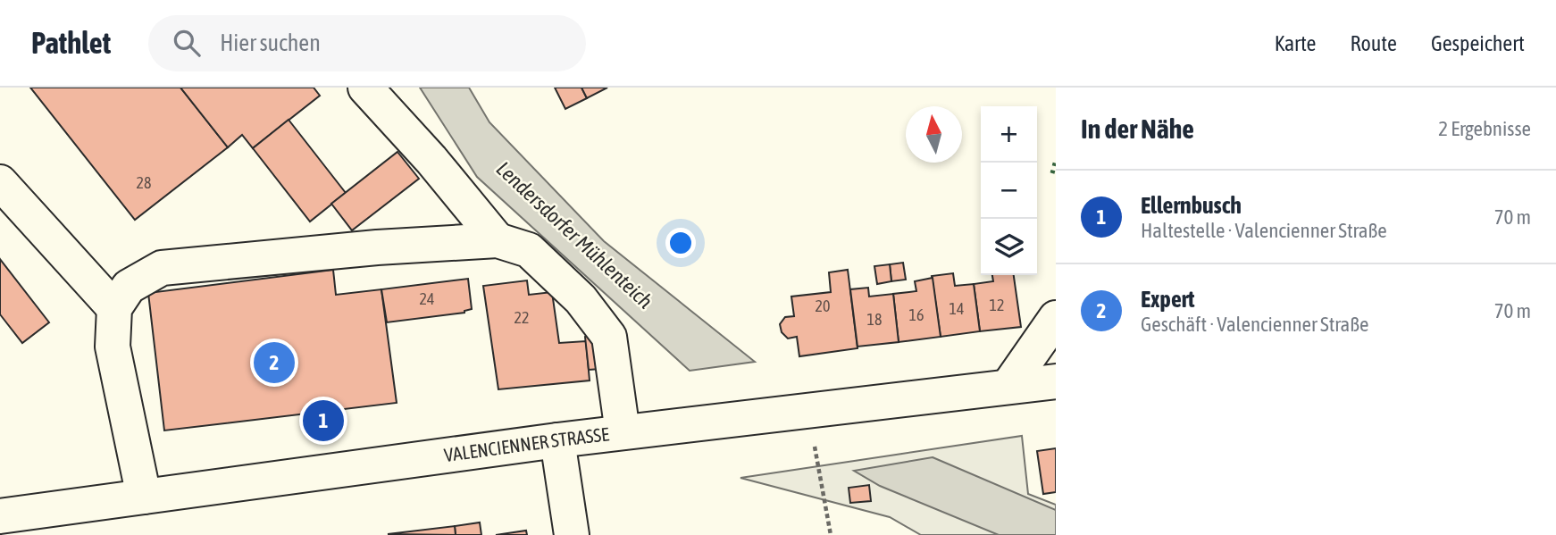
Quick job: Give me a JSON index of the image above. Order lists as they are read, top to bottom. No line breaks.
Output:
{"streets":{"main road":["VALENCIENNER STRASSE"]},"water":["Lendersdorfer Mühlenteich"],"house_numbers":["28","24","12","20","14","16","22","18"],"north":"top","page":{"header":"Pathlet","search":"Hier suchen","nav":["Karte","Route","Gespeichert"],"heading":["In der Nähe","2 Ergebnisse"],"map_buttons":["+","−"],"list":[{"mark":"1","name":"Ellernbusch","note":"Haltestelle · Valencienner Straße","value":"70 m"},{"mark":"2","name":"Expert","note":"Geschäft · Valencienner Straße","value":"70 m"}],"pins":["2","1"]}}
